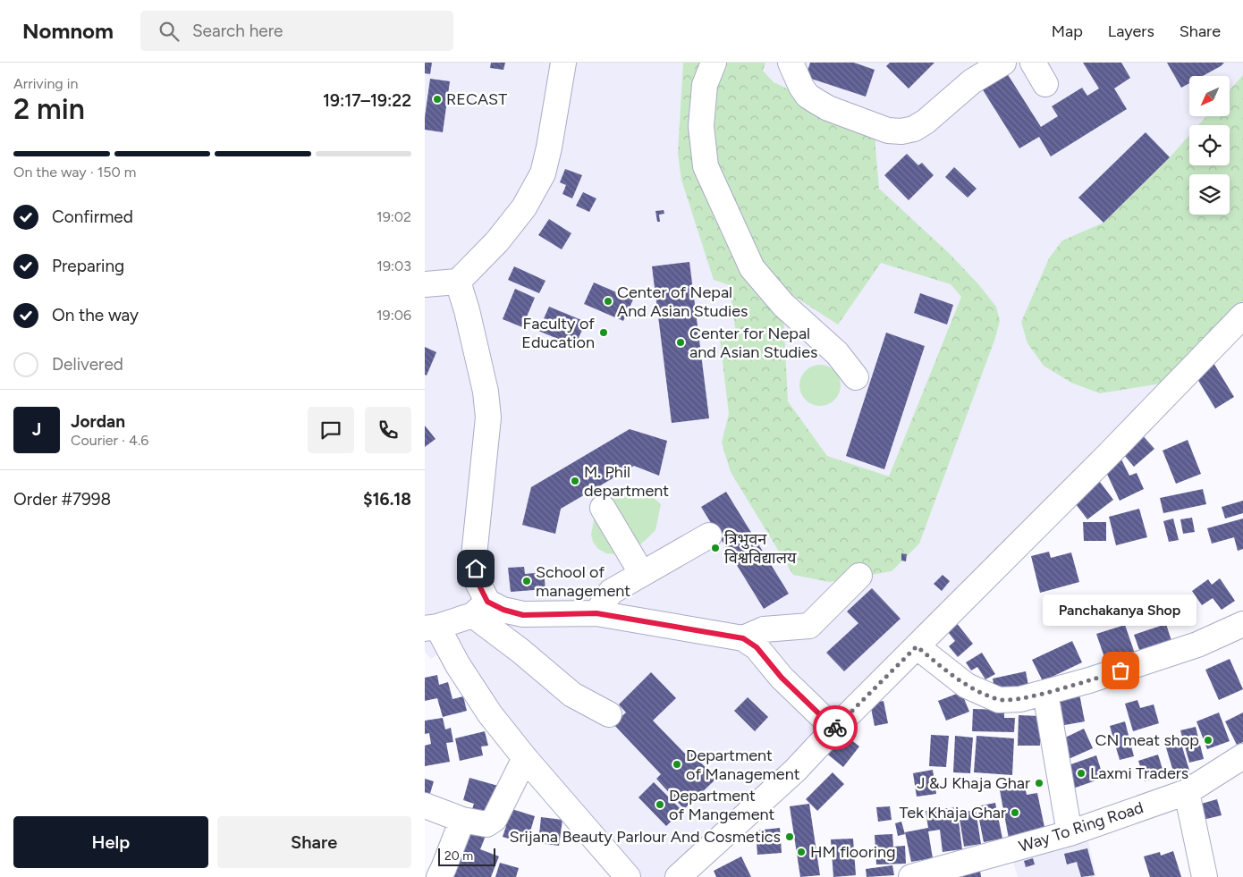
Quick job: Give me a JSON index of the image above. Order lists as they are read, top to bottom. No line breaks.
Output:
{"streets":{"street":["Way To Ring Road"]},"places":["RECAST","Center of Nepal And Asian Studies","Faculty of Education","Center for Nepal and Asian Studies","M. Phil department","त्रिभुवन विश्वविद्यालय","School of management","Panchakanya Shop","CN meat shop","Department of Management","Laxmi Traders","J &J Khaja Ghar","Department of Mangement","Tek Khaja Ghar","Srijana Beauty Parlour And Cosmetics","HM flooring"],"scale_bar":"20 m","north":"bottom left","page":{"header":"Nomnom","search":"Search here","nav":["Map","Layers","Share"],"heading":["2 min","Arriving in","19:17–19:22"],"panel":["Jordan","Courier · 4.6","Order #7998","$16.18"],"bar":"On the way · 150 m","list":[["Confirmed","19:02"],["Preparing","19:03"],["On the way","19:06"],"Delivered"],"round":"J","bubble":"Panchakanya Shop","buttons":["Help","Share"],"scale":"20 m"}}
